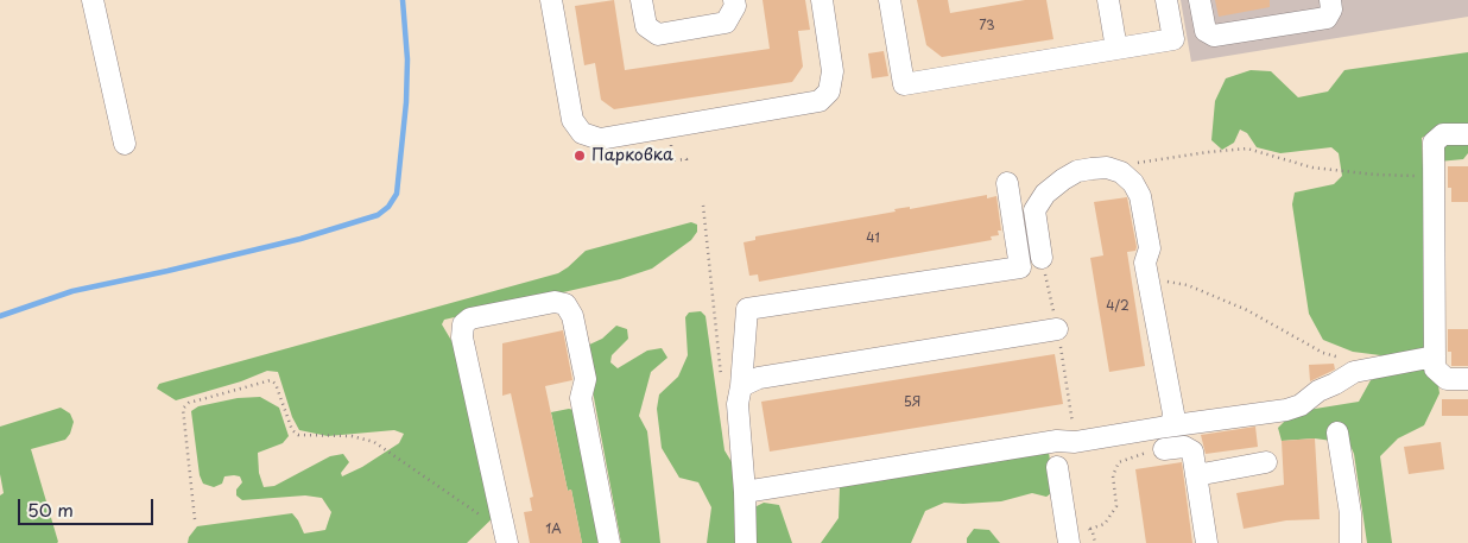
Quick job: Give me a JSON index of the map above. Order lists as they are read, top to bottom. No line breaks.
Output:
{"places":["Парковка"],"house_numbers":["73","41","4/2","5Я","1А"],"scale_bar":"50 m"}
